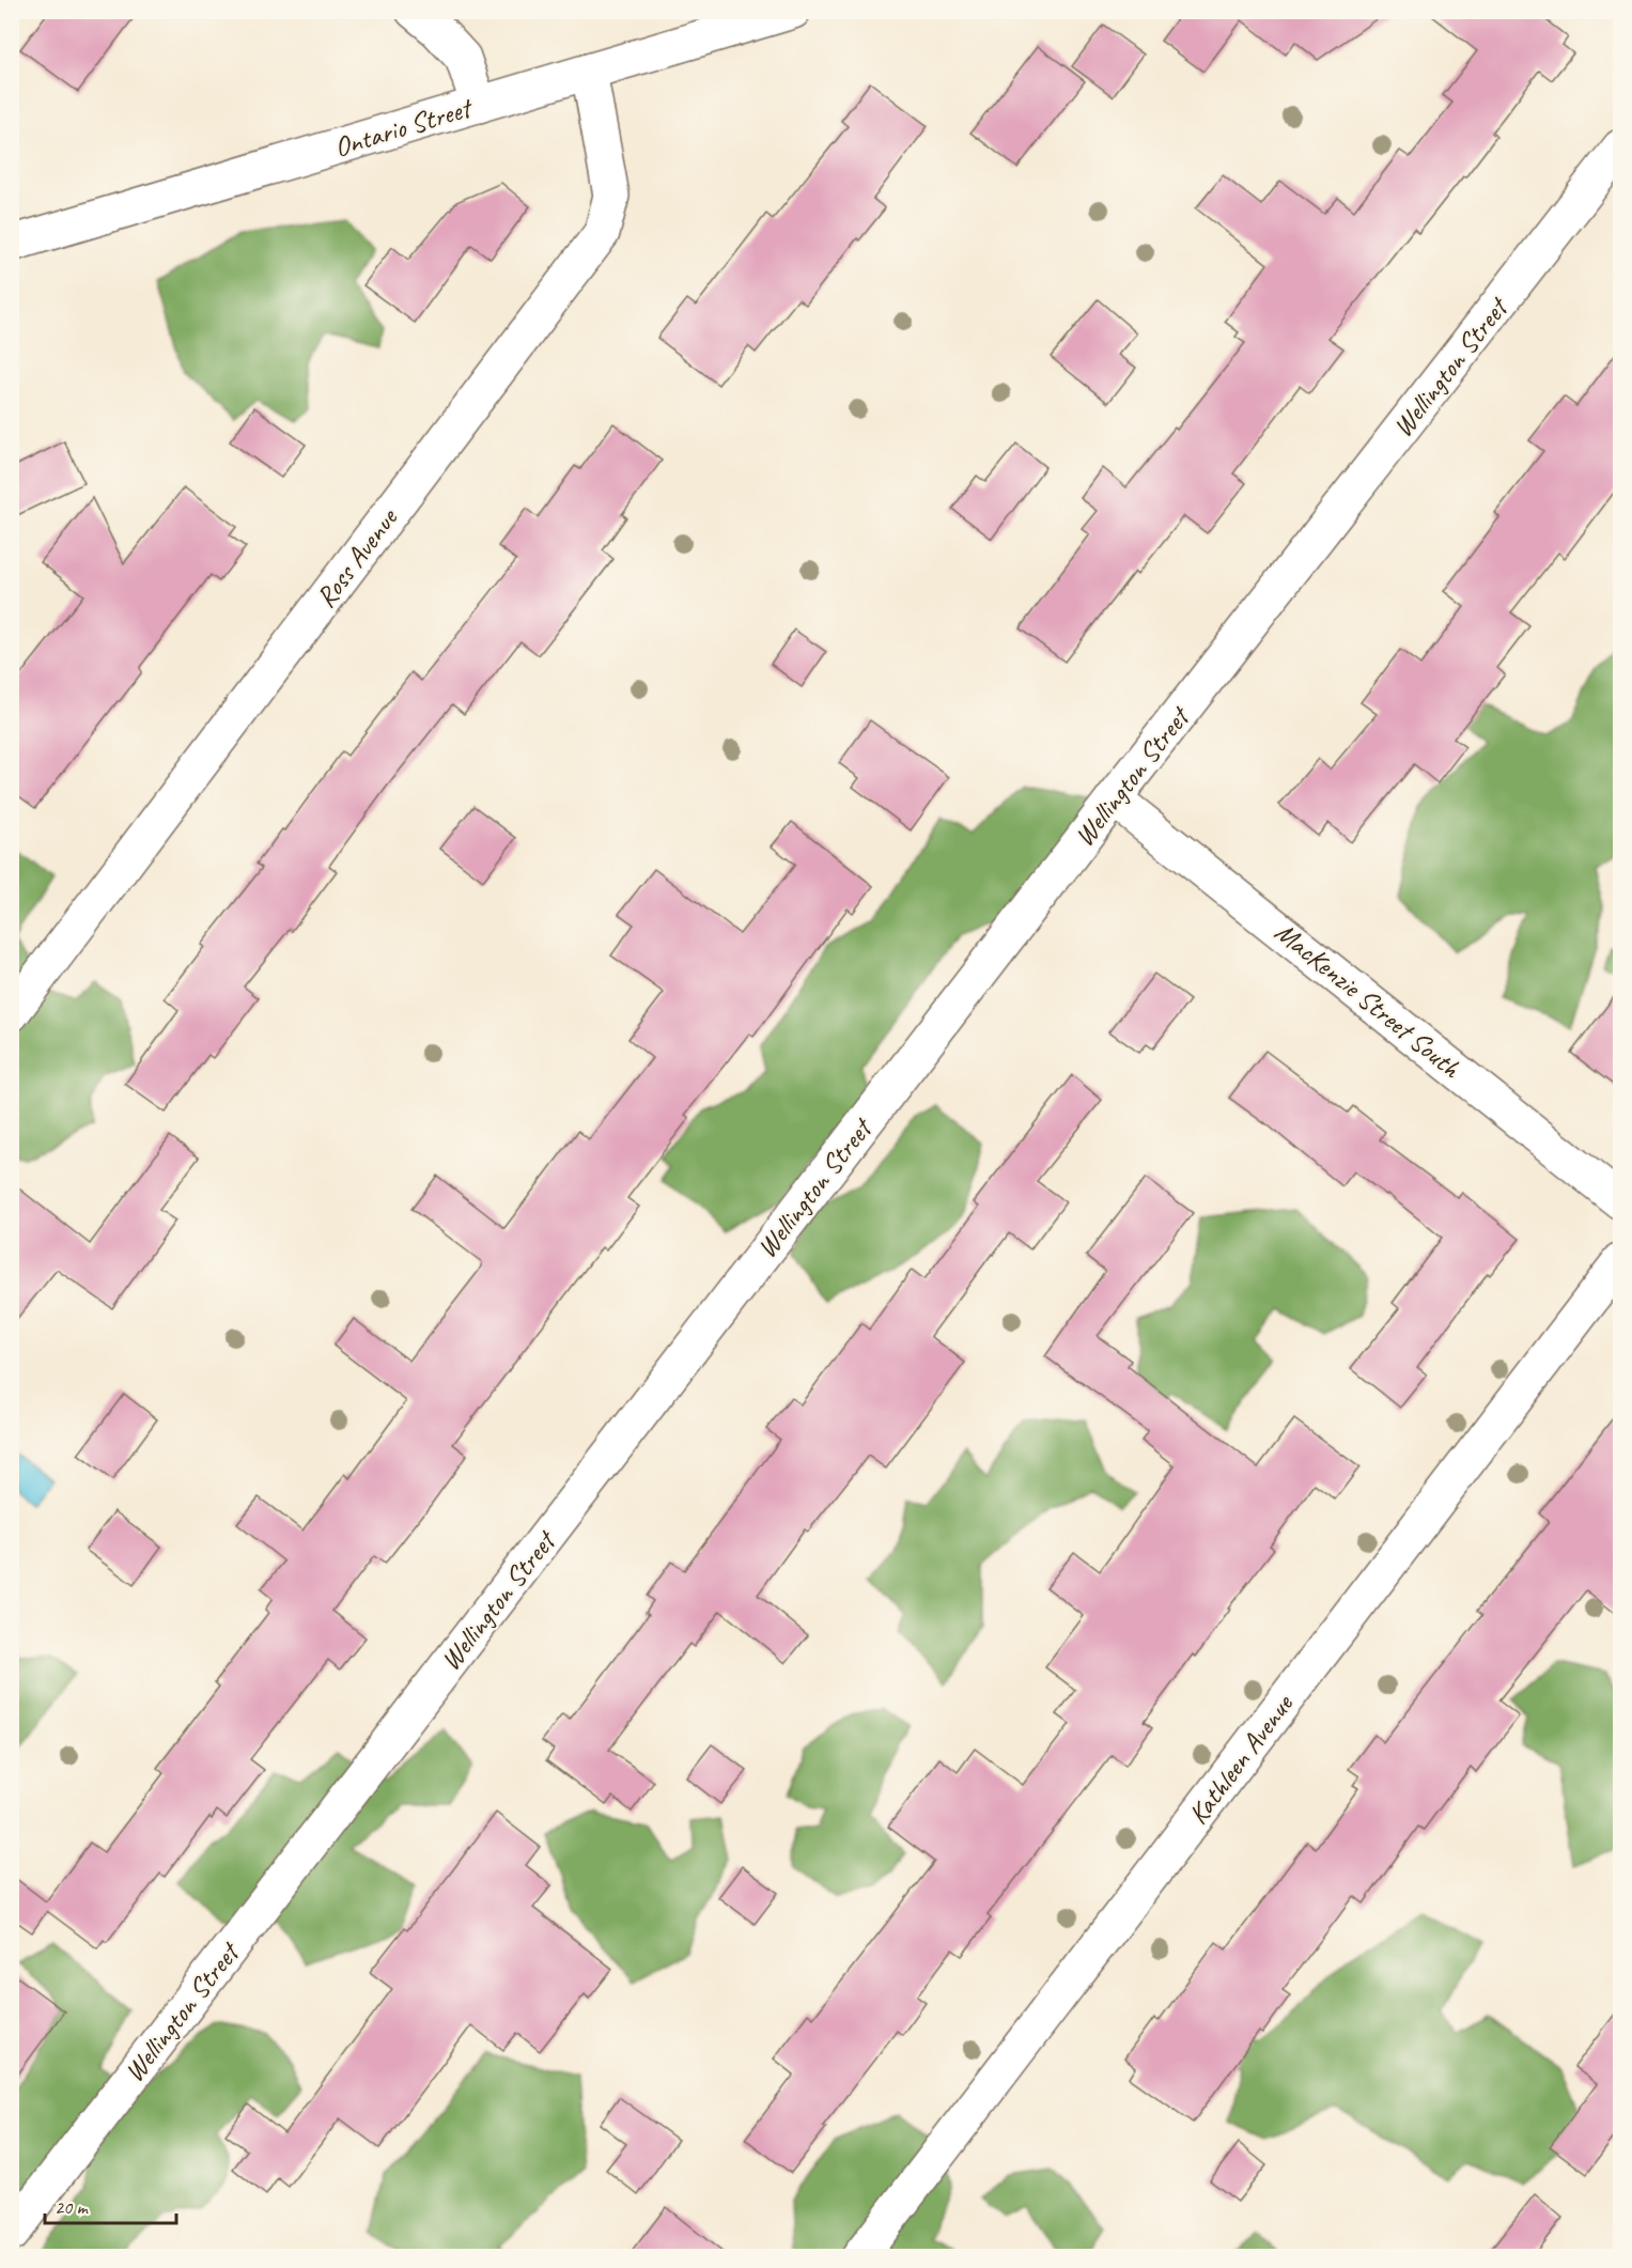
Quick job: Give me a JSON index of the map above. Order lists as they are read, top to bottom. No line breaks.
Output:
{"streets":{"street":["Ontario Street","Wellington Street","Ross Avenue","MacKenzie Street South","Kathleen Avenue"]},"crossings":[["Ontario Street","Ross Avenue"],["Wellington Street","MacKenzie Street South"]],"scale_bar":"20 m"}
